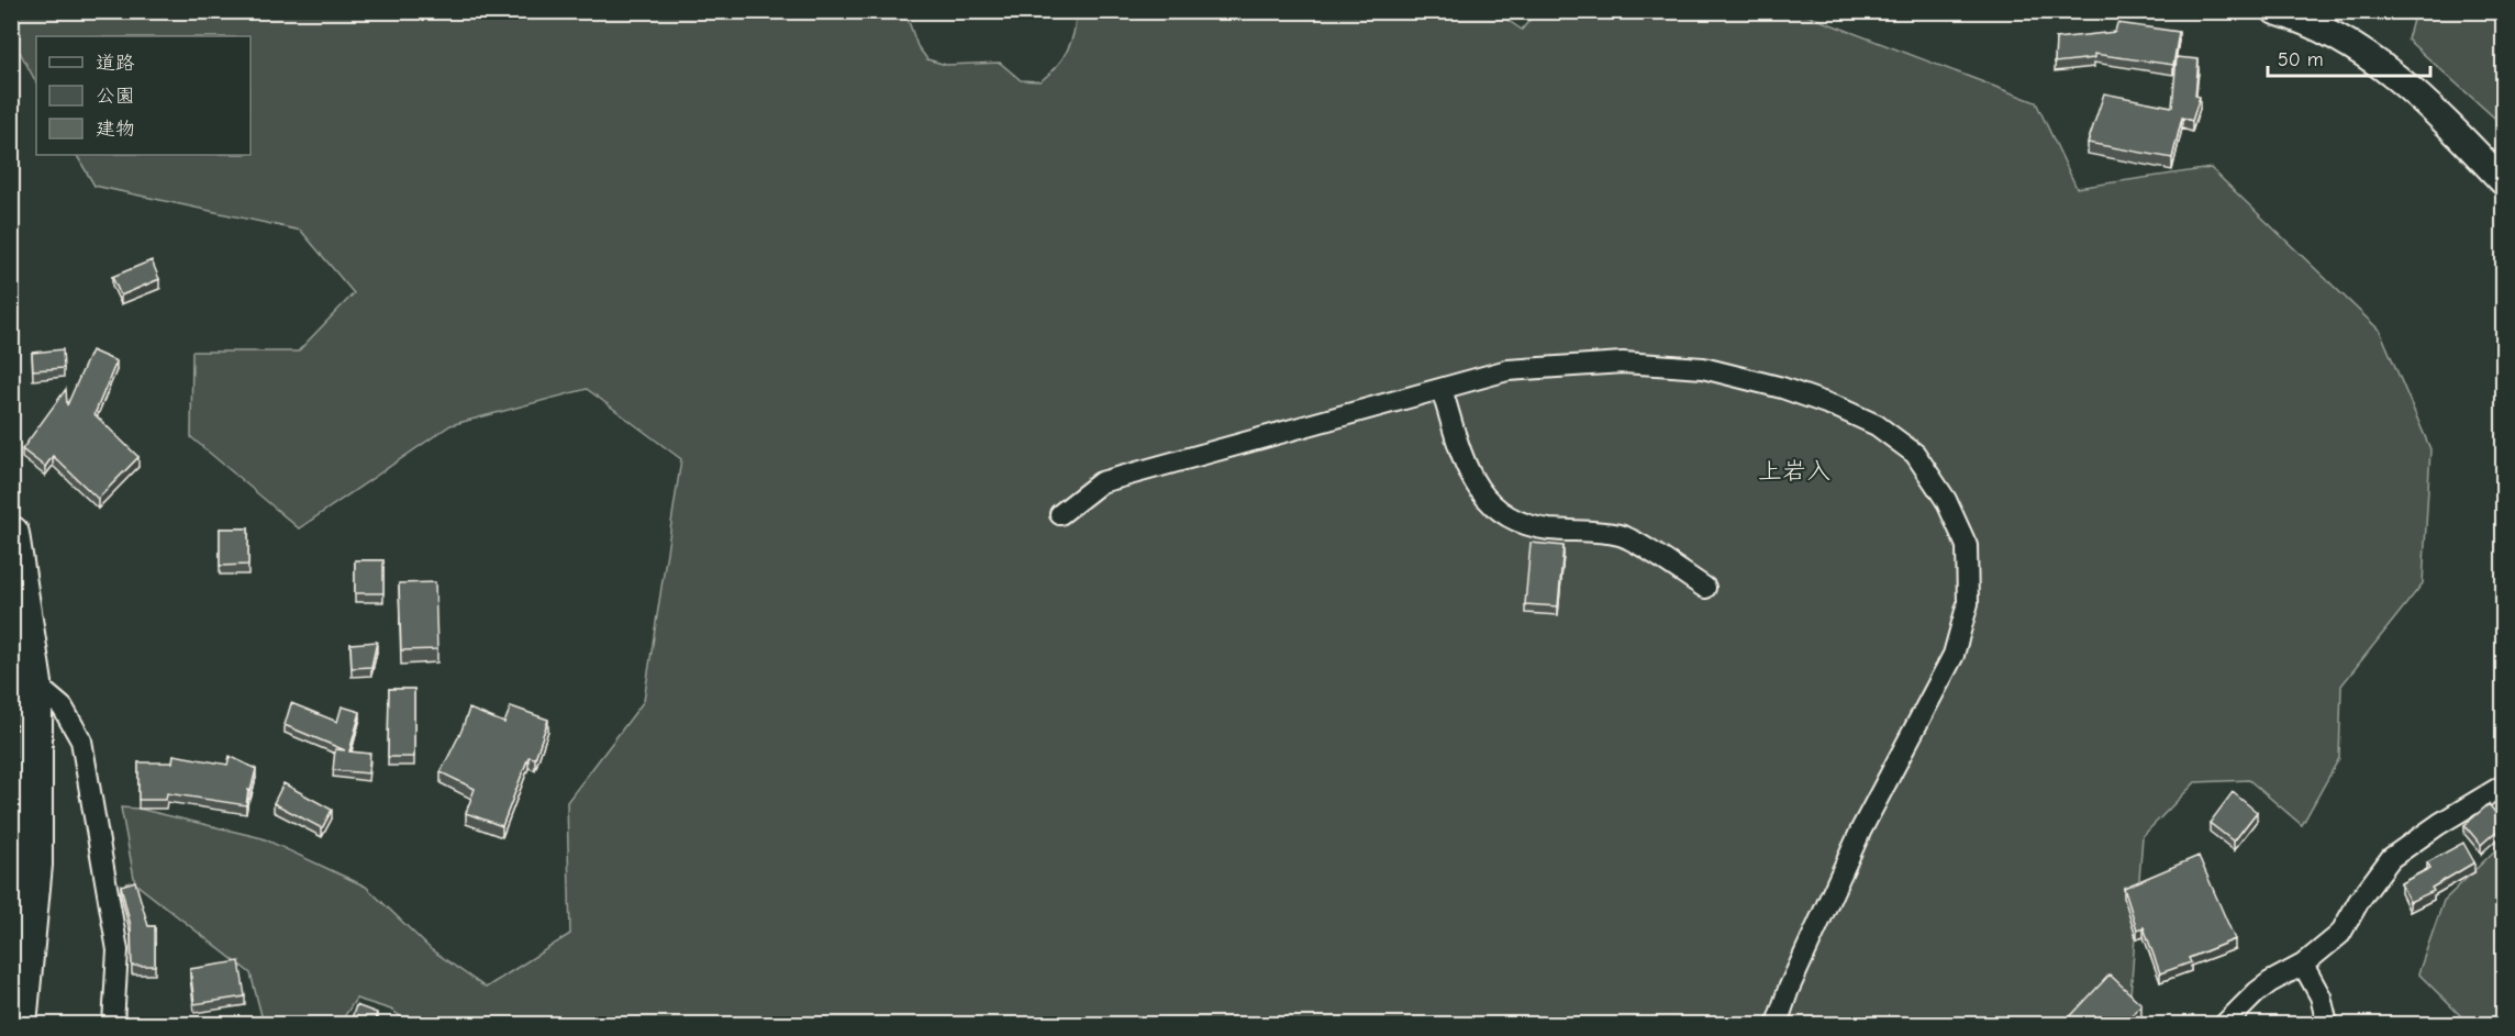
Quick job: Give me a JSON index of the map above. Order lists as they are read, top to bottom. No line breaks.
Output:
{"districts":["上岩入"],"legend":["道路","公園","建物"],"scale_bar":"50 m"}
